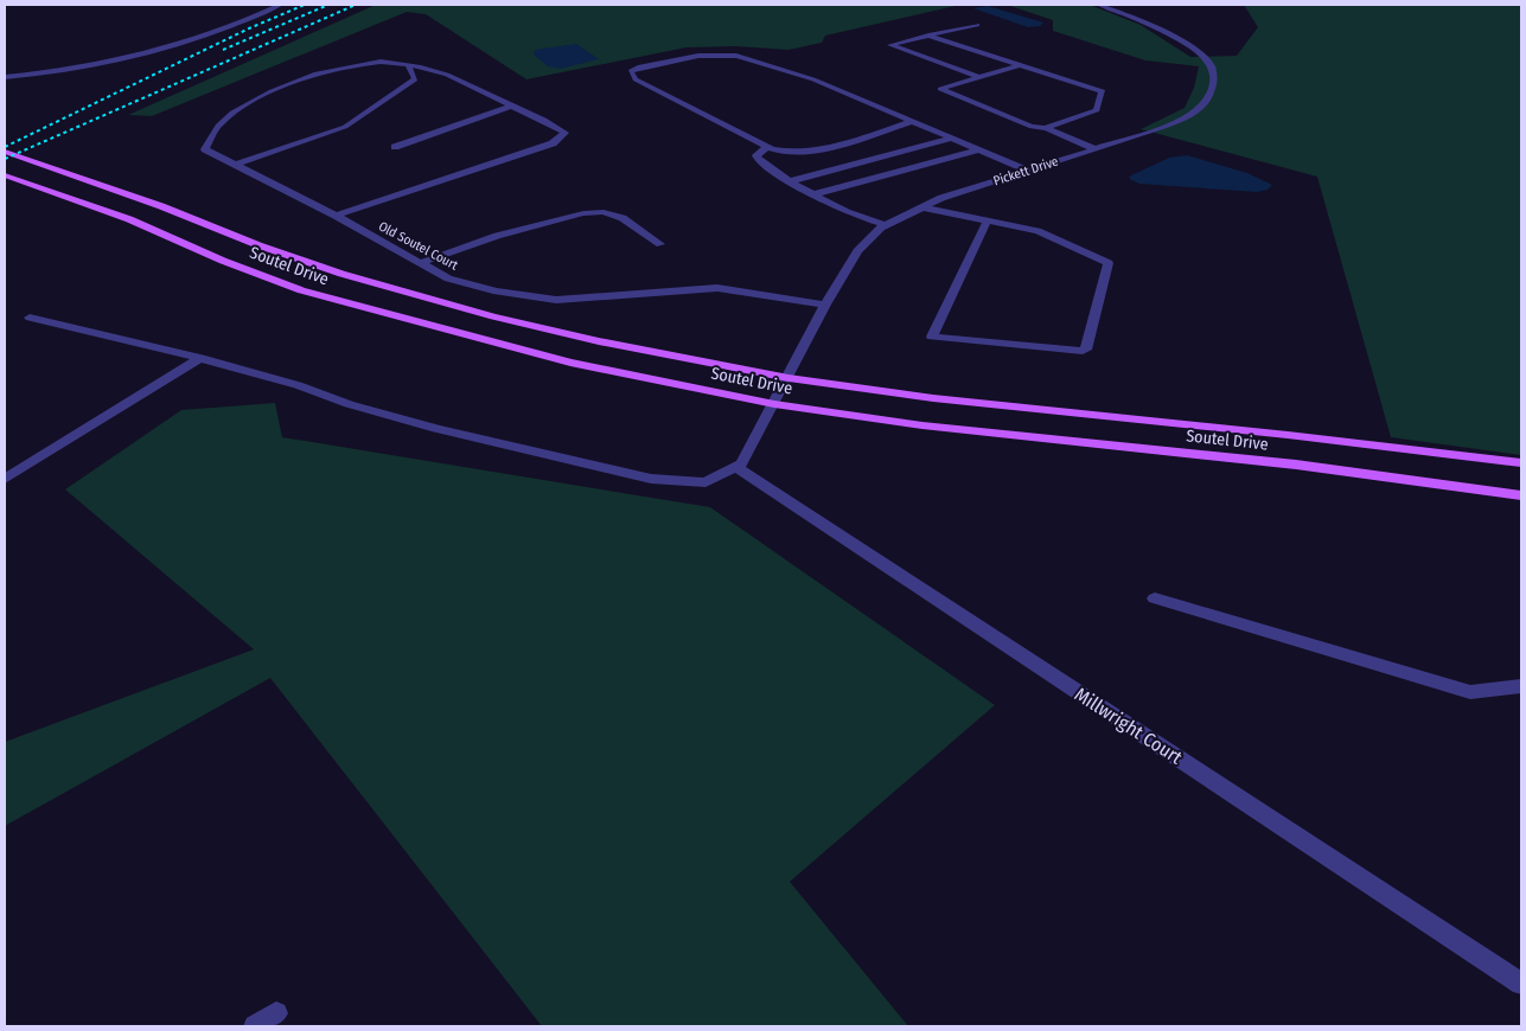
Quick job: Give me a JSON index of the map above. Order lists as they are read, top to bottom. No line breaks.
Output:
{"streets":{"main road":["Soutel Drive"],"street":["Pickett Drive","Old Soutel Court","Millwright Court"]},"crossings":[["Pickett Drive","Old Soutel Court"],["Pickett Drive","Soutel Drive"],["Pickett Drive","Millwright Court"]]}
